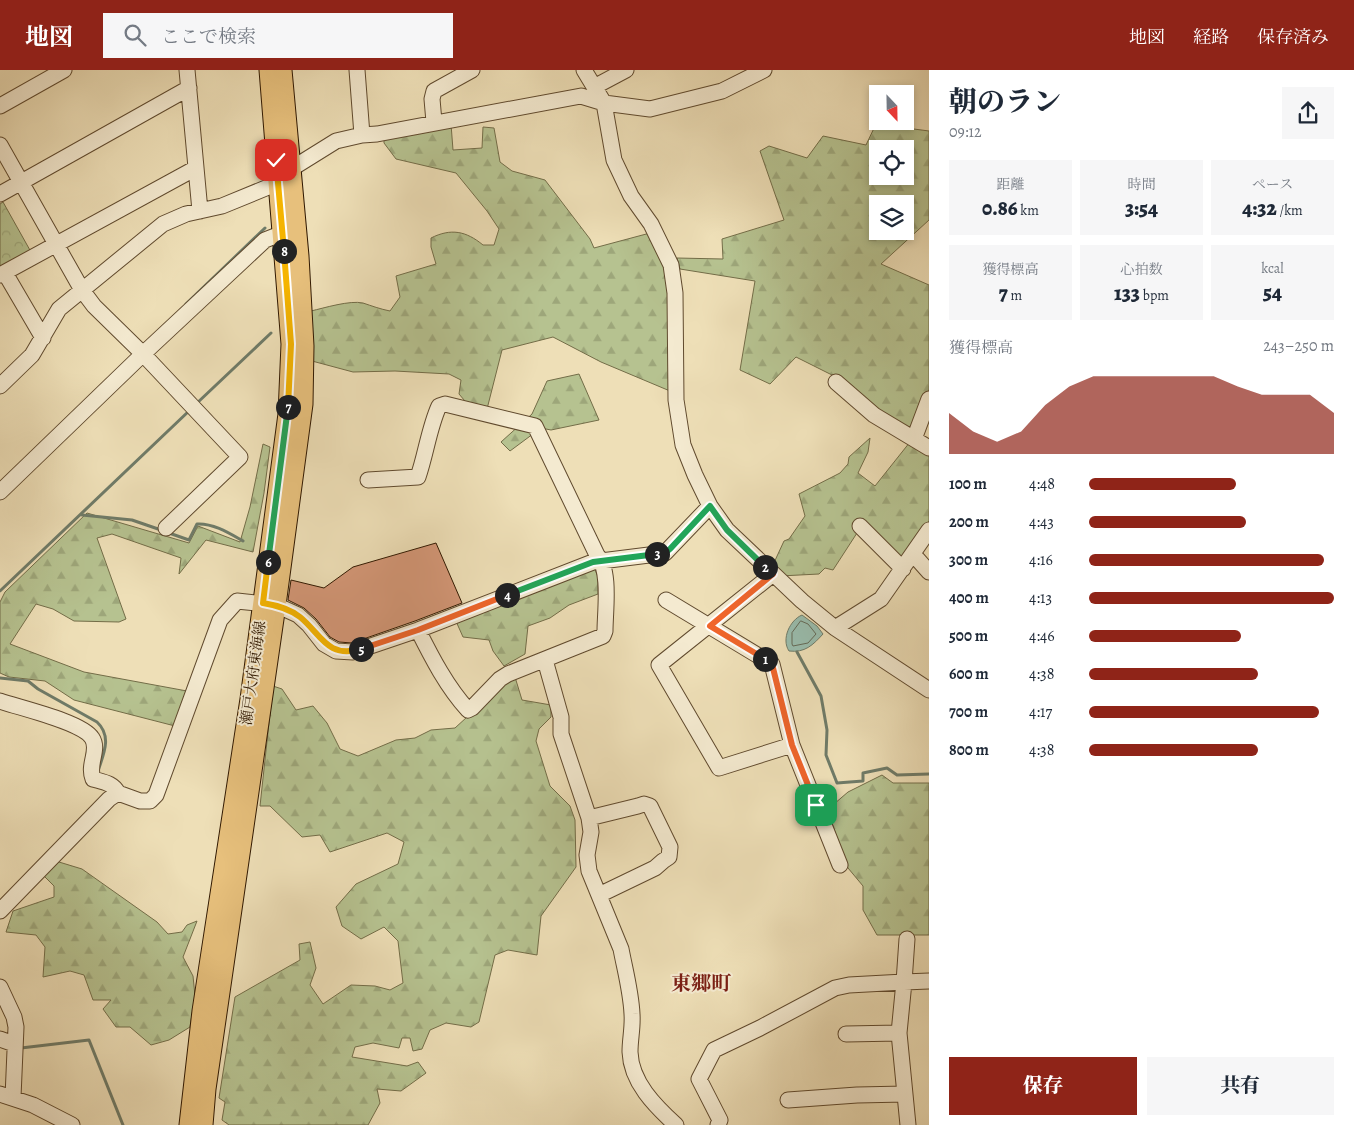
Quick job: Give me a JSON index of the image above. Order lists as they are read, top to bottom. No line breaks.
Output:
{"streets":{"main road":["瀬戸大府東海線"]},"districts":["東郷町"],"north":"bottom","page":{"header":"地図","search":"ここで検索","nav":["地図","経路","保存済み"],"heading":["朝のラン","09:12"],"stats":[["距離","0.86 km"],["時間","3:54"],["ペース","4:32 /km"],["獲得標高","7 m"],["心拍数","133 bpm"],["kcal","54"]],"pins":["8","7","3","6","2","4","5","1"],"chart":["獲得標高","243–250 m"],"list":[{"name":"100 m","note":"4:48"},{"name":"200 m","note":"4:43"},{"name":"300 m","note":"4:16"},{"name":"400 m","note":"4:13"},{"name":"500 m","note":"4:46"},{"name":"600 m","note":"4:38"},{"name":"700 m","note":"4:17"},{"name":"800 m","note":"4:38"}],"buttons":["保存","共有"]}}
